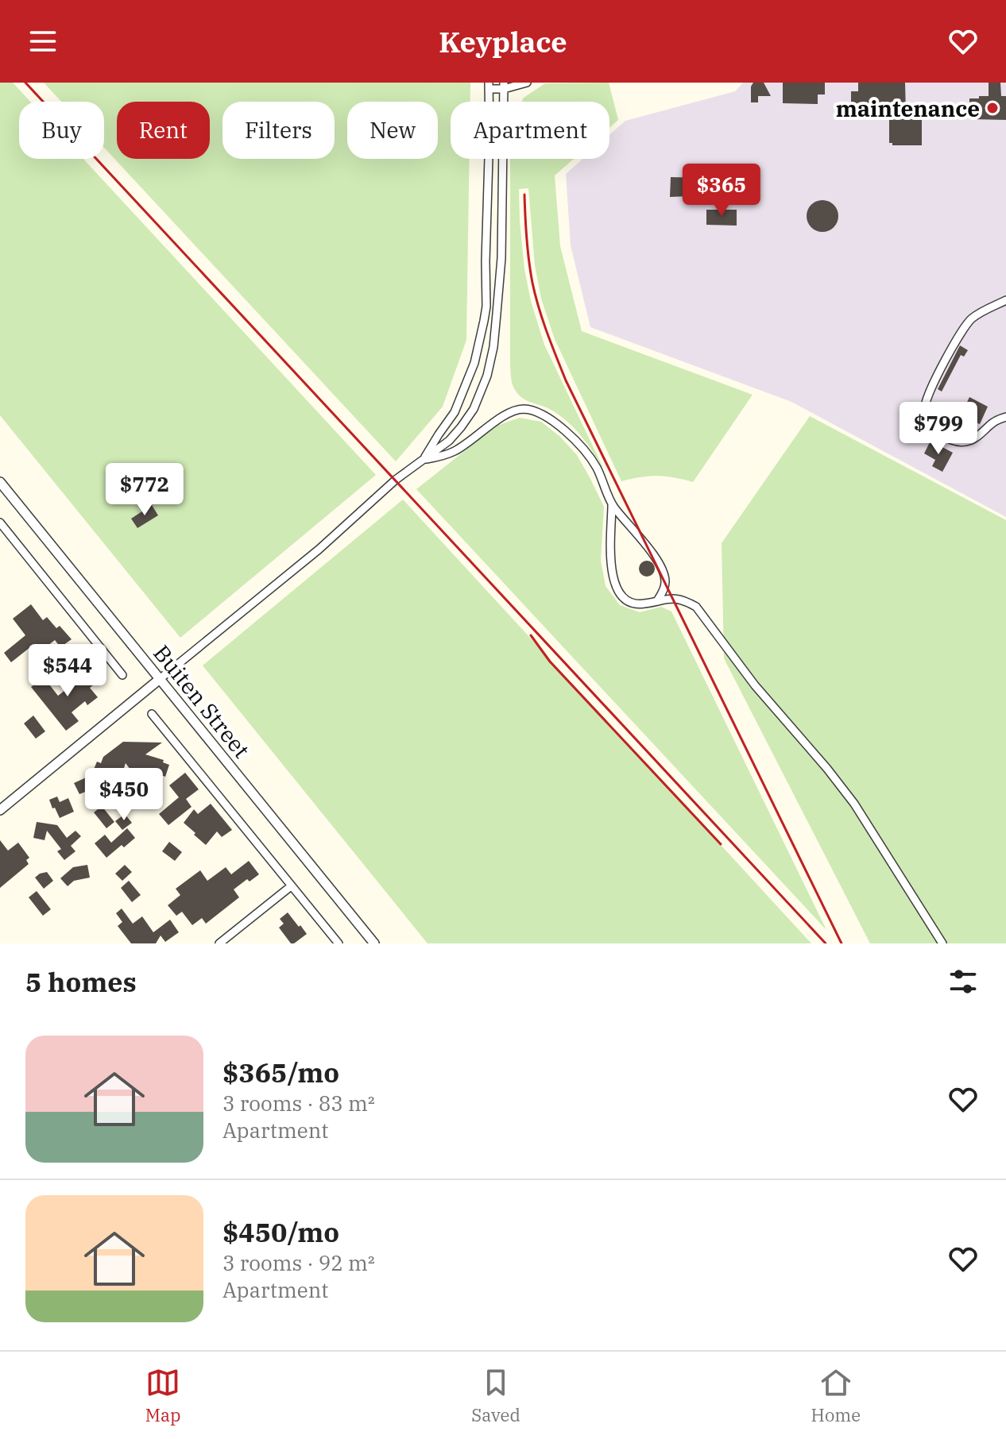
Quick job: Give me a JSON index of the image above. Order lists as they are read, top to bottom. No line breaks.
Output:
{"streets":{"street":["Buiten Street"]},"places":["maintenance"],"page":{"header":"Keyplace","chip":["Buy","Rent","Filters","New","Apartment"],"price":["$365","$799","$772","$544","$450"],"heading":"5 homes","list":[{"name":"$365/mo","note":"3 rooms · 83 m² · Apartment"},{"name":"$450/mo","note":"3 rooms · 92 m² · Apartment"}],"tabs":["Map","Saved","Home"]}}
